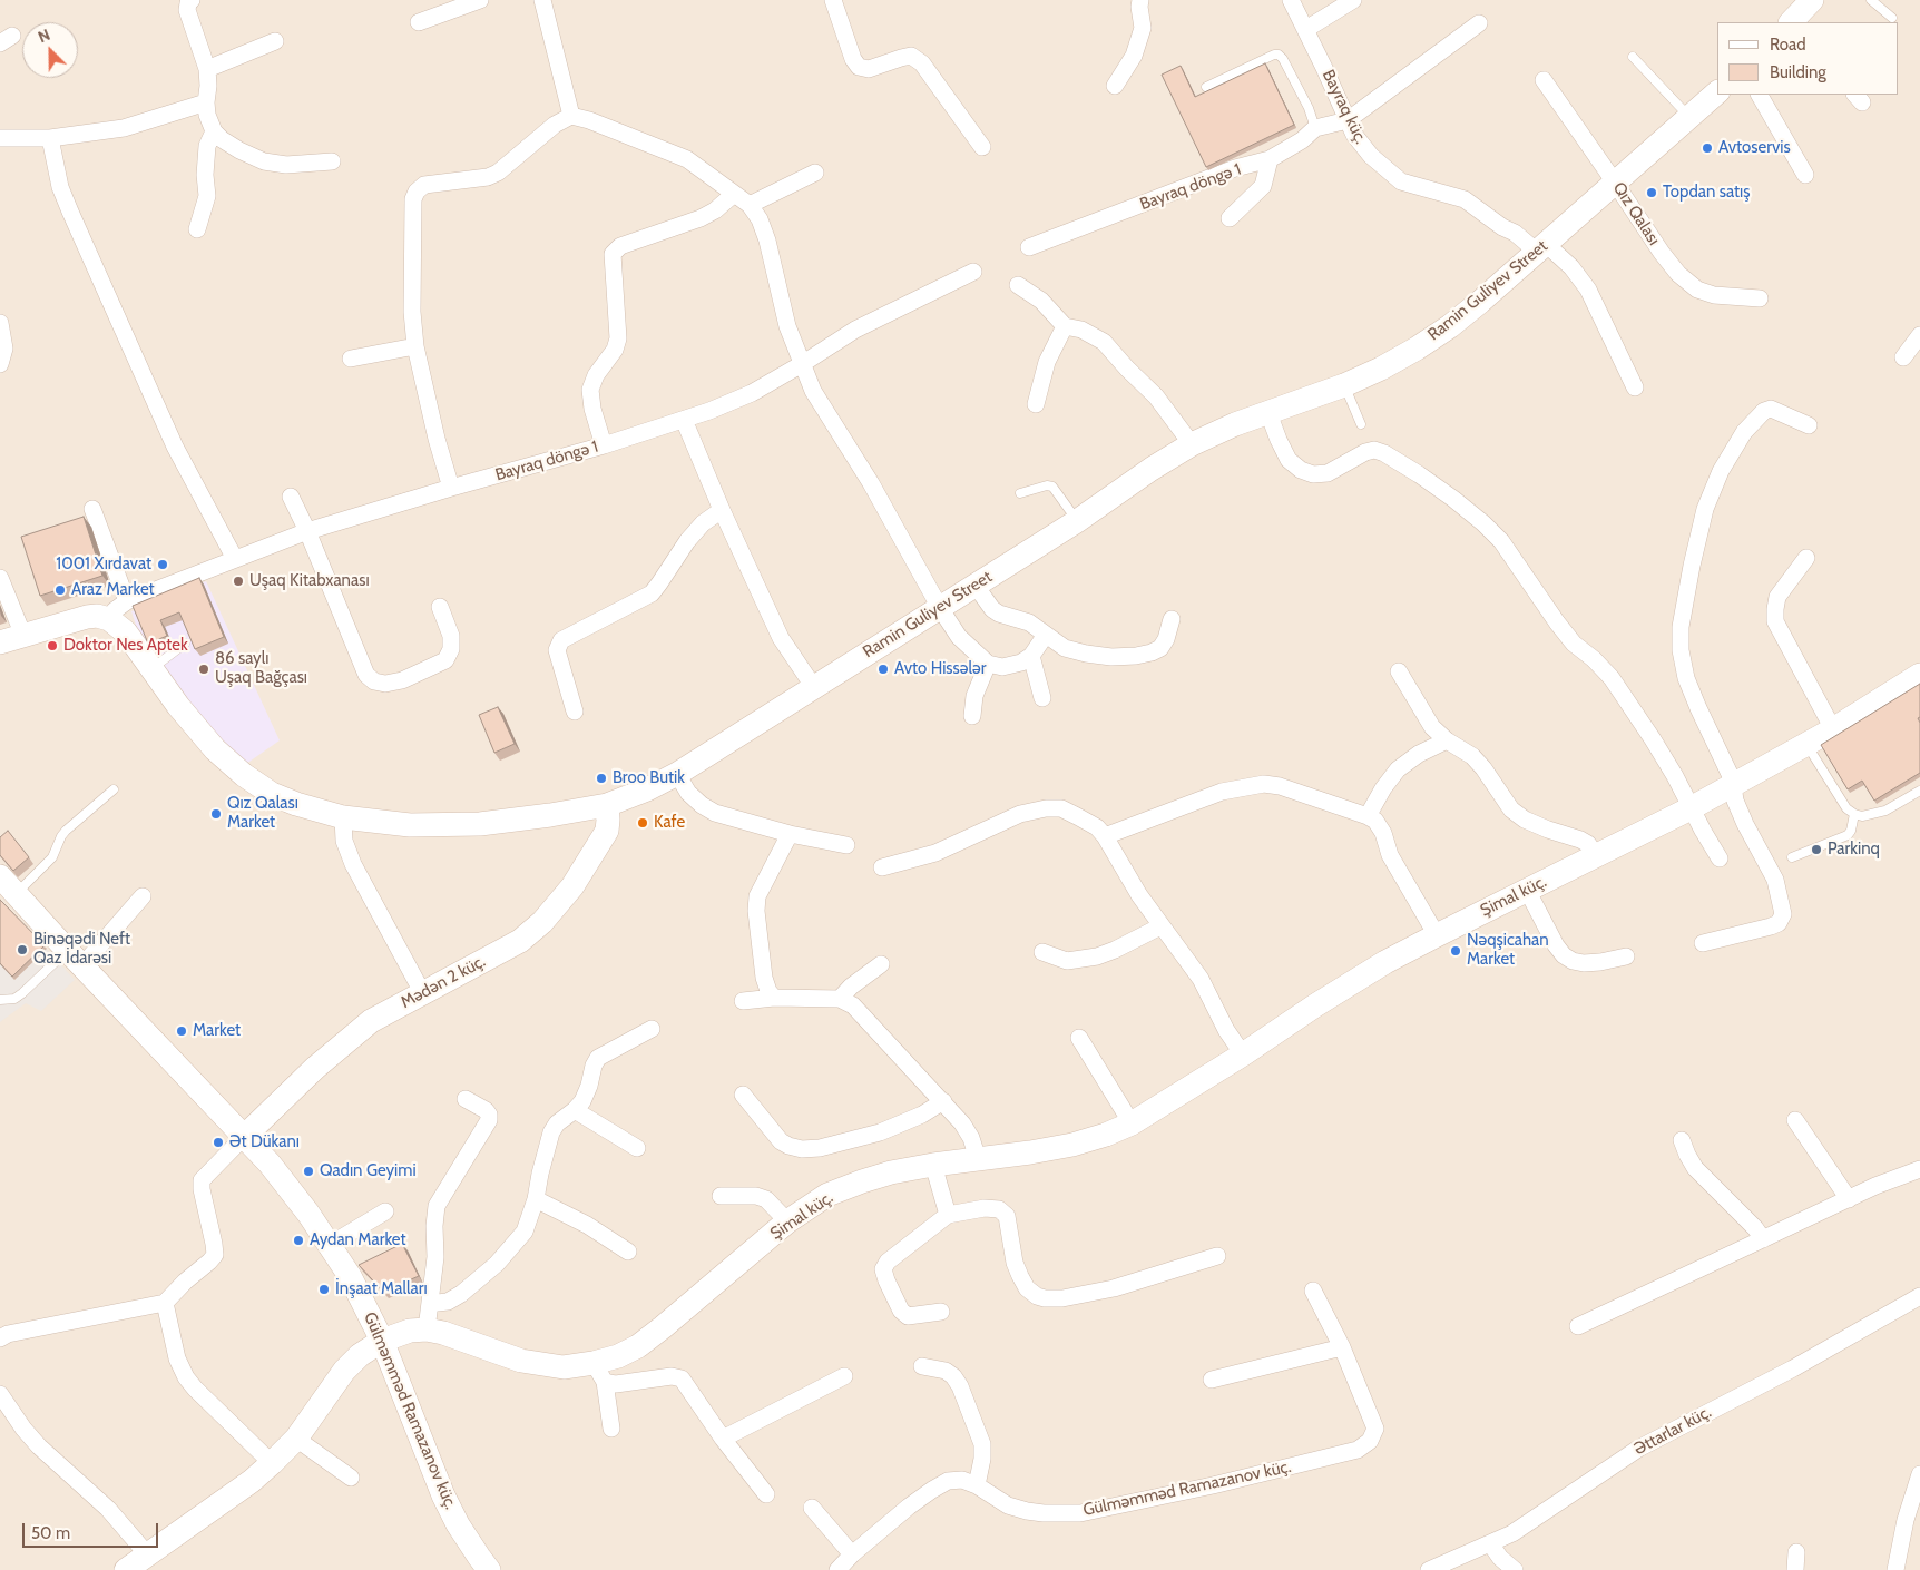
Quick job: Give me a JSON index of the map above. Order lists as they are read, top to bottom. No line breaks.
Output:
{"streets":{"street":["Bayraq küç.","Bayraq döngə 1","Qız Qalası","Ramin Guliyev Street","Şimal küç.","Mədən 2 küç.","Gülməmməd Ramazanov küç.","Əttarlar küç."]},"crossings":[["Bayraq küç.","Bayraq döngə 1"],["Bayraq küç.","Ramin Guliyev Street"],["Bayraq döngə 1","Ramin Guliyev Street"],["Qız Qalası","Ramin Guliyev Street"],["Ramin Guliyev Street","Mədən 2 küç."],["Şimal küç.","Gülməmməd Ramazanov küç."],["Mədən 2 küç.","Gülməmməd Ramazanov küç."]],"places":["Avtoservis","Topdan satış","1001 Xırdavat","Uşaq Kitabxanası","Araz Market","Doktor Nes Aptek","86 saylı Uşaq Bağçası","Avto Hissələr","Broo Butik","Qız Qalası Market","Kafe","Parkinq","Binəqədi Neft Qaz İdarəsi","Nəqşicahan Market","Market","Ət Dükanı","Qadın Geyimi","Aydan Market","İnşaat Malları"],"legend":["Road","Building"],"scale_bar":"50 m","north":"top left"}
